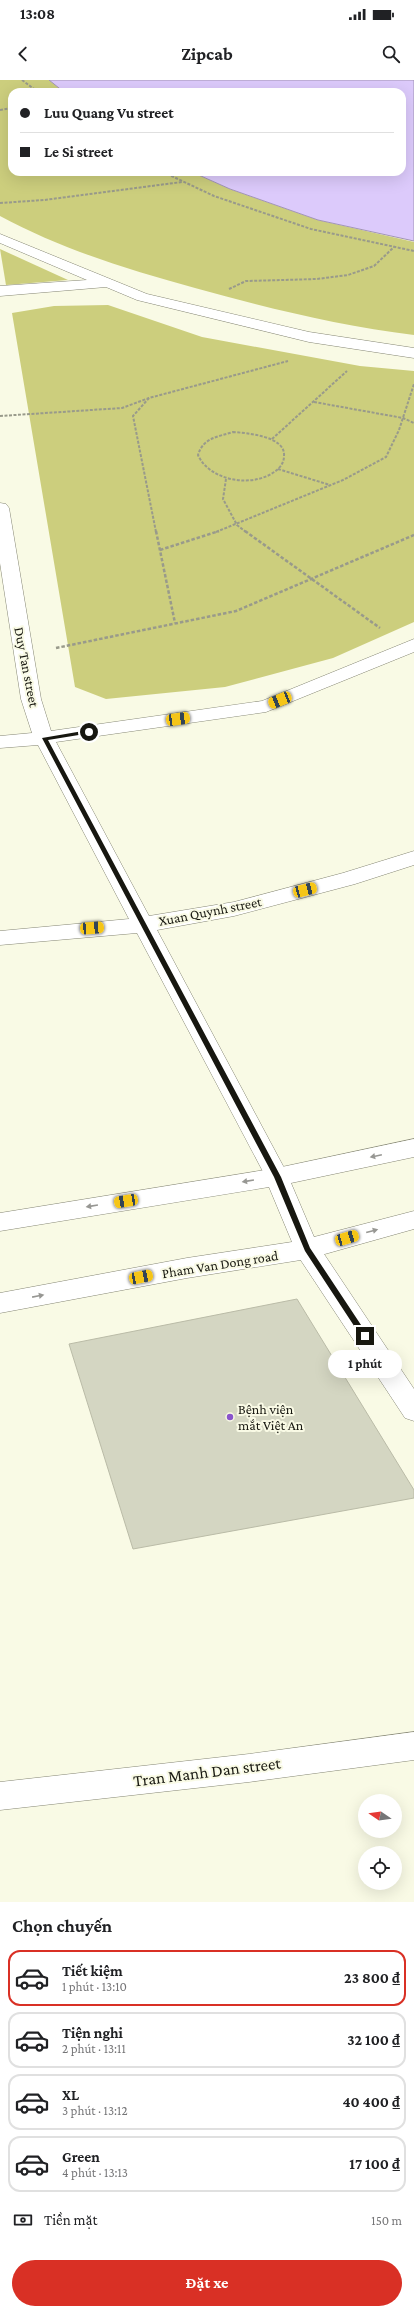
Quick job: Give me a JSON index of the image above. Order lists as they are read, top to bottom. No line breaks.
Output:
{"streets":{"street":["Duy Tan street","Xuan Quynh street","Pham Van Dong road","Tran Manh Dan street"]},"crossings":[["Duy Tan street","Xuan Quynh street"],["Duy Tan street","Pham Van Dong road"]],"places":["Bệnh viện mắt Việt An"],"north":"left","page":{"status":"13:08","header":"Zipcab","banner":["Luu Quang Vu street","Le Si street"],"bubble":"1 phút","heading":"Chọn chuyến","list":[{"name":"Tiết kiệm","note":"1 phút · 13:10","value":"23 800 ₫"},{"name":"Tiện nghi","note":"2 phút · 13:11","value":"32 100 ₫"},{"name":"XL","note":"3 phút · 13:12","value":"40 400 ₫"},{"name":"Green","note":"4 phút · 13:13","value":"17 100 ₫"}],"pay":["Tiền mặt","150 m"],"buttons":"Đặt xe"}}
